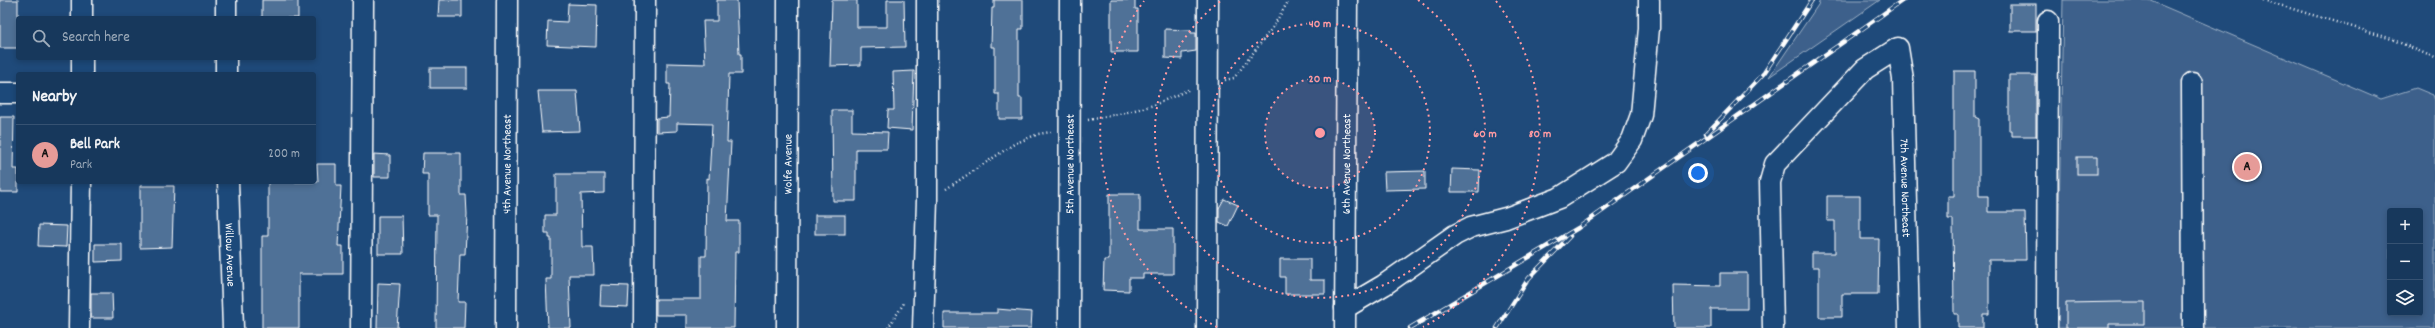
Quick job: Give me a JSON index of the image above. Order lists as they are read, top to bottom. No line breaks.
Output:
{"streets":{"street":["4th Avenue Northeast","Wolfe Avenue","5th Avenue Northeast","6th Avenue Northeast","7th Avenue Northeast","Willow Avenue"]},"page":{"search":"Search here","heading":"Nearby","list":[{"mark":"A","name":"Bell Park","note":"Park","value":"200 m"}],"pins":"A","map_buttons":["+","−"]},"rings":["40 m","20 m","60 m","80 m"]}
